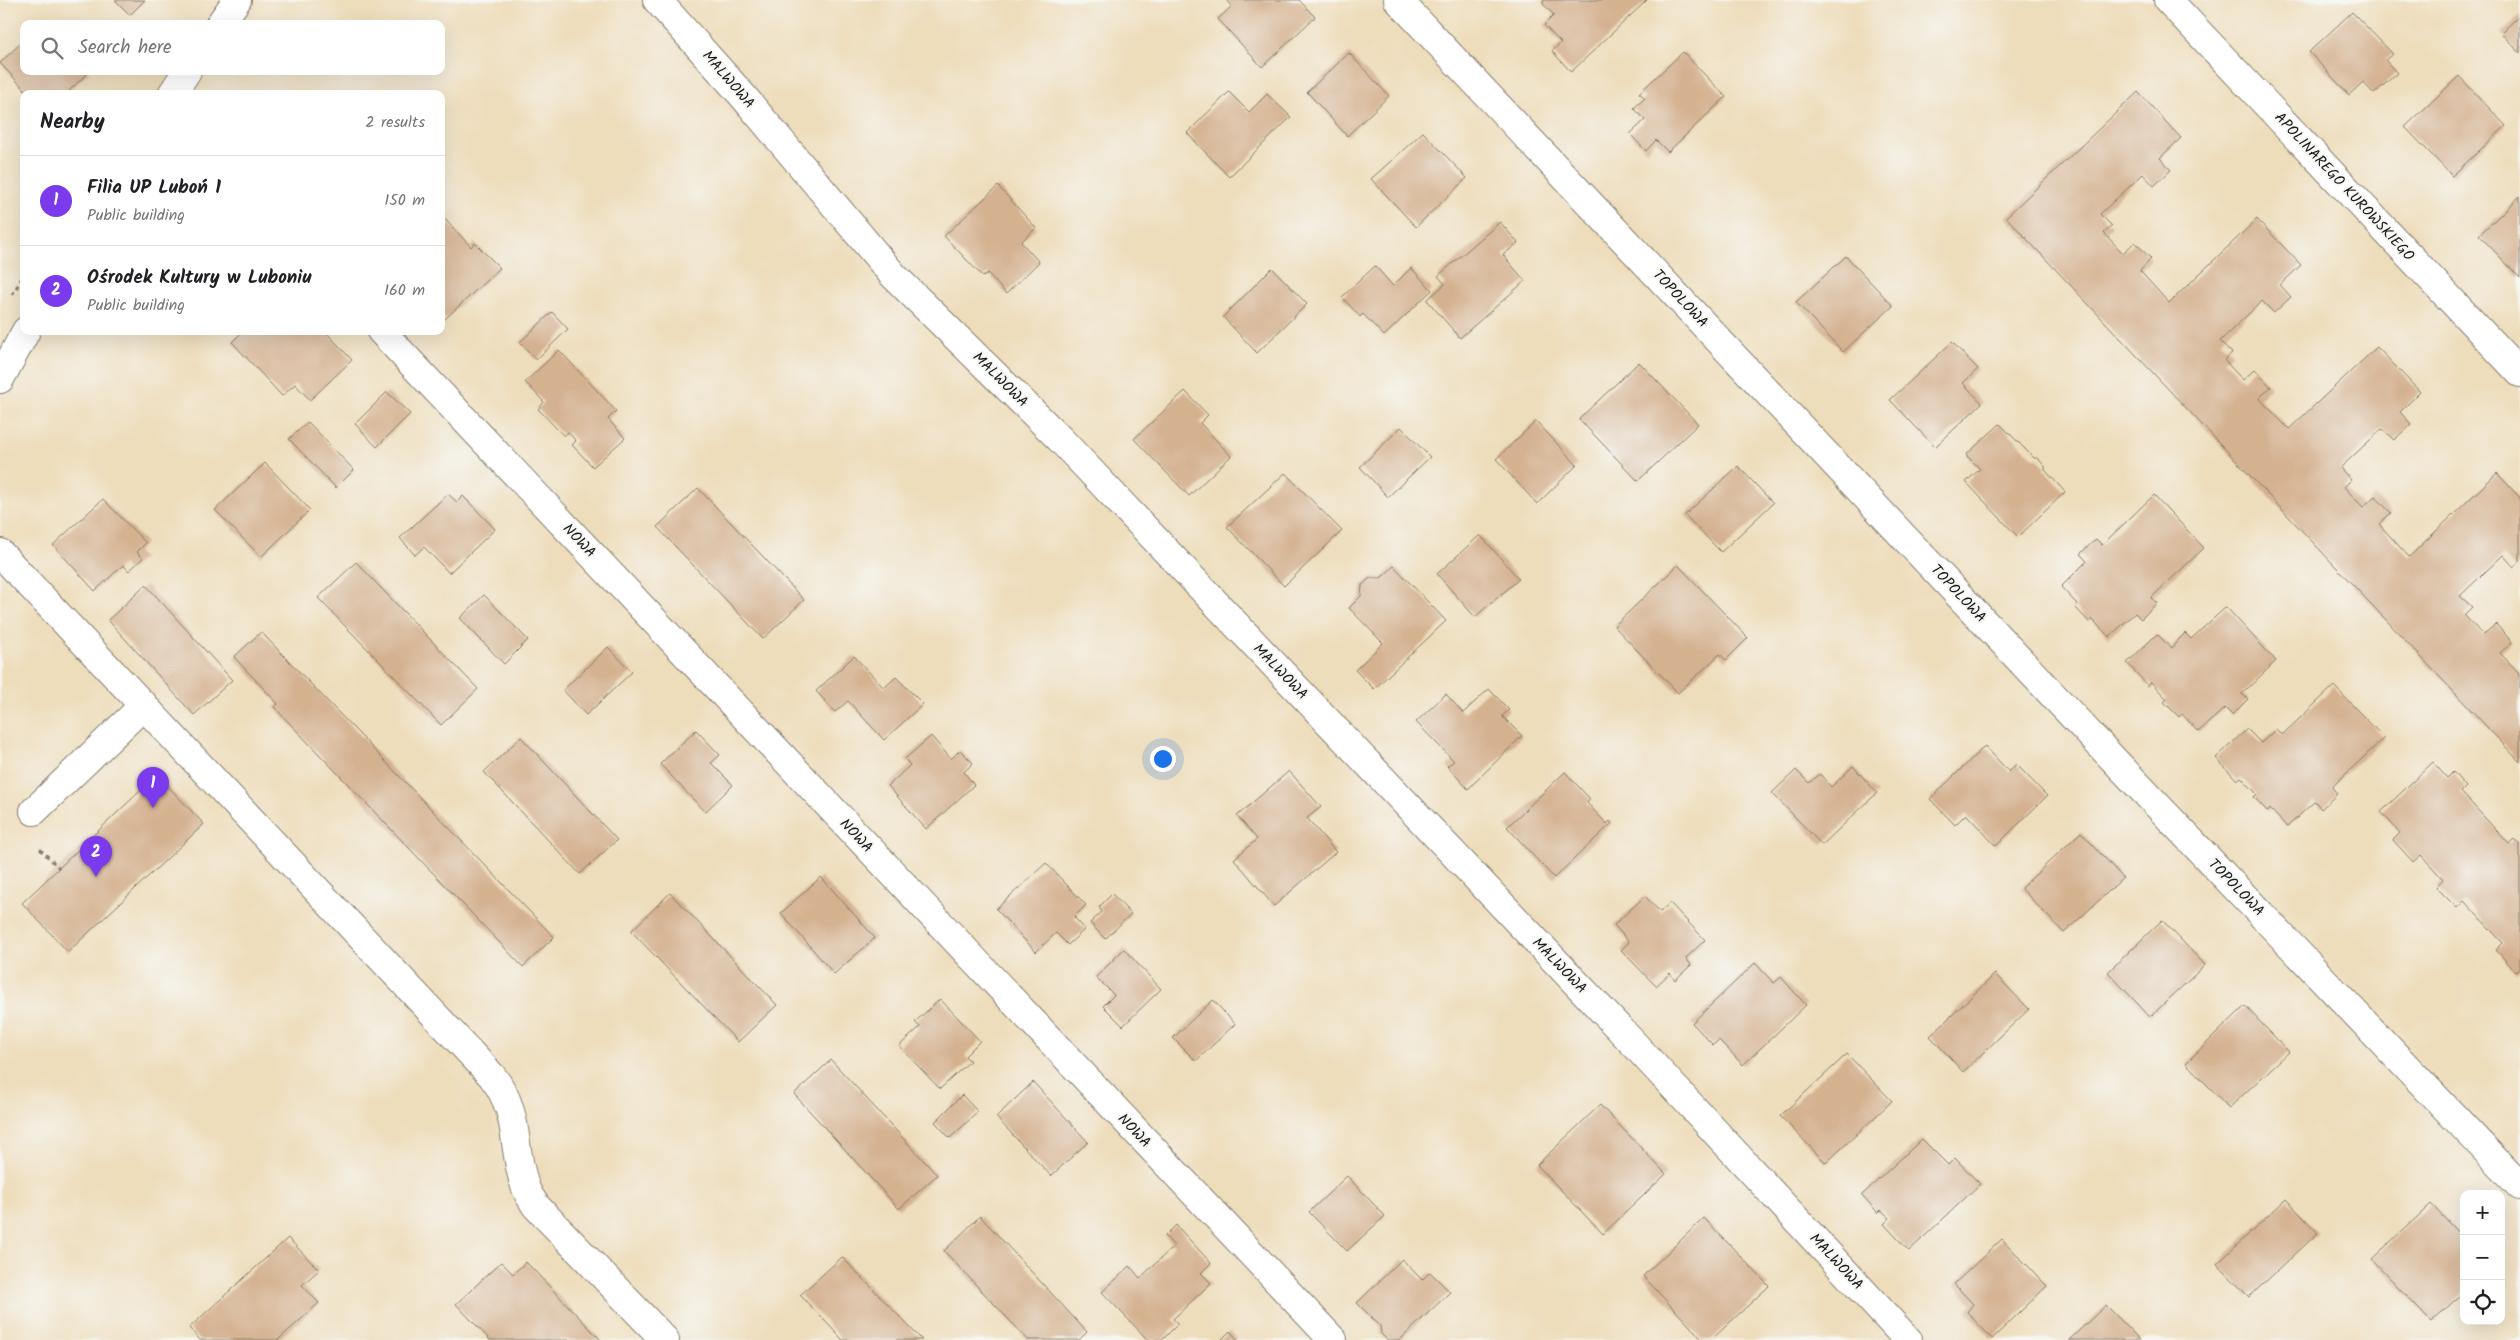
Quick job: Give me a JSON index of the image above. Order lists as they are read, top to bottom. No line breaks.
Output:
{"streets":{"street":["MALWOWA","APOLINAREGO KUROWSKIEGO","TOPOLOWA","NOWA"]},"page":{"search":"Search here","heading":["Nearby","2 results"],"list":[{"mark":"1","name":"Filia UP Luboń 1","note":"Public building","value":"150 m"},{"mark":"2","name":"Ośrodek Kultury w Luboniu","note":"Public building","value":"160 m"}],"pins":["1","2"],"map_buttons":["+","−"]}}
